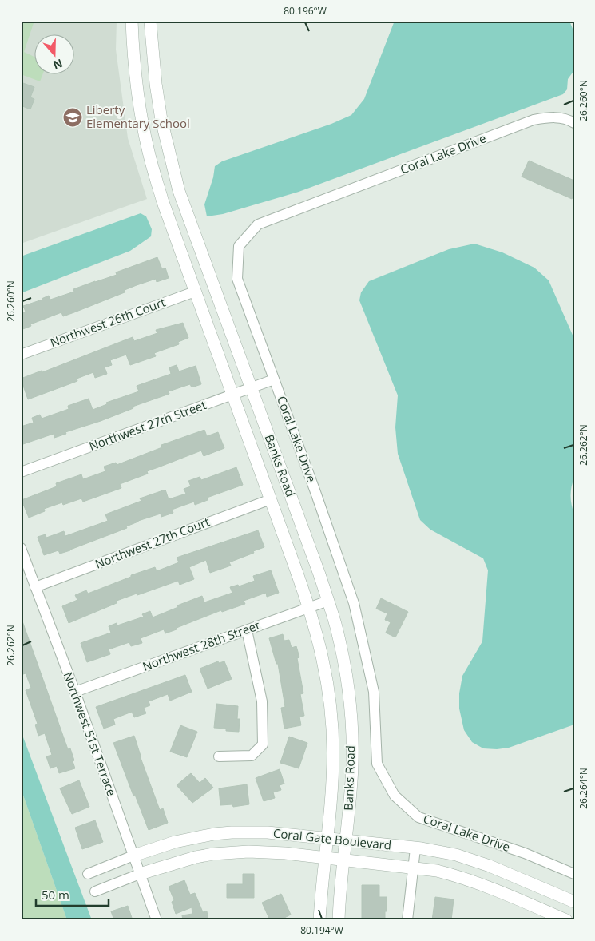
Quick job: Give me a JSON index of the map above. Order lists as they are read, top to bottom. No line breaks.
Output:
{"streets":{"street":["Coral Lake Drive","Northwest 26th Court","Northwest 27th Street","Banks Road","Northwest 27th Court","Northwest 28th Street","Northwest 51st Terrace","Coral Gate Boulevard"]},"crossings":[["Coral Lake Drive","Northwest 27th Street"],["Northwest 26th Court","Banks Road"],["Northwest 27th Street","Banks Road"],["Banks Road","Northwest 27th Court"],["Banks Road","Northwest 28th Street"],["Banks Road","Coral Gate Boulevard"],["Northwest 27th Court","Northwest 51st Terrace"],["Northwest 28th Street","Northwest 51st Terrace"],["Northwest 51st Terrace","Coral Gate Boulevard"]],"places":{"school or university":["Liberty Elementary School"]},"scale_bar":"50 m","north":"bottom","coordinates":["80.196°W","26.260°N","26.262°N","26.264°N","80.194°W"]}
